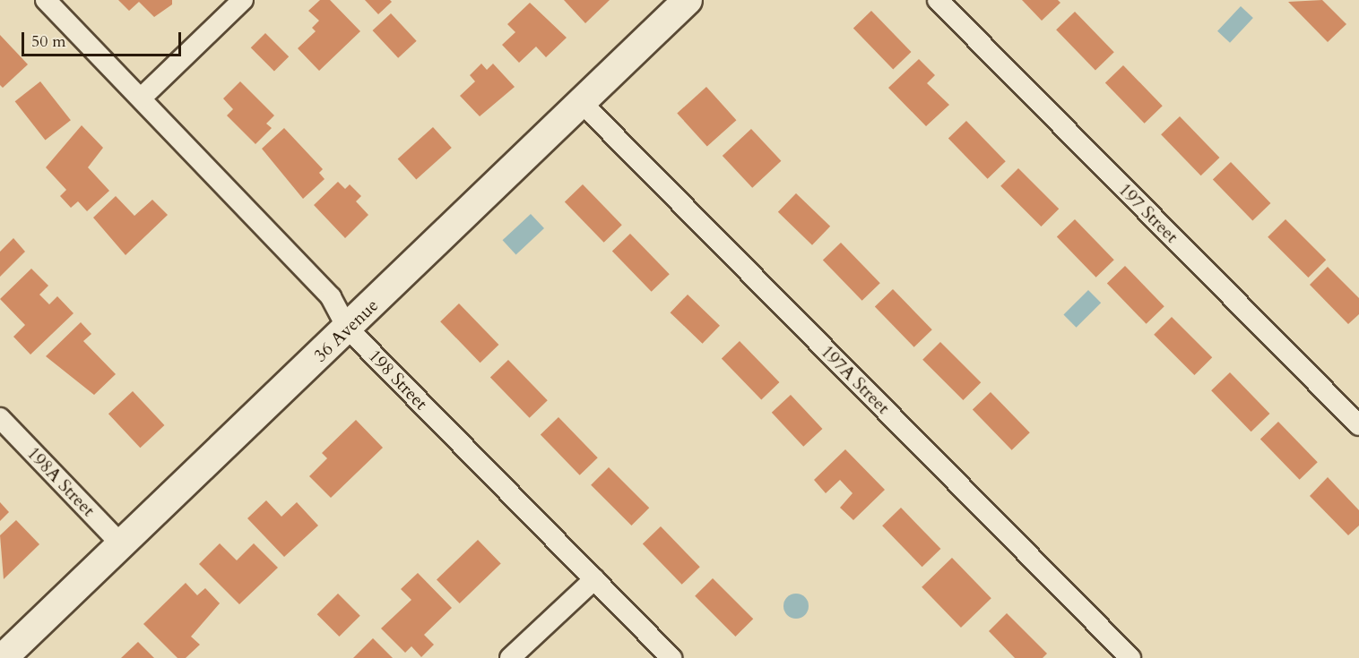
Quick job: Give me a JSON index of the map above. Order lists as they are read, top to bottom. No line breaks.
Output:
{"streets":{"main road":["36 Avenue"],"street":["197 Street","198 Street","197A Street","198A Street"]},"crossings":[["36 Avenue","198 Street"],["36 Avenue","197A Street"],["36 Avenue","198A Street"]],"scale_bar":"50 m"}
